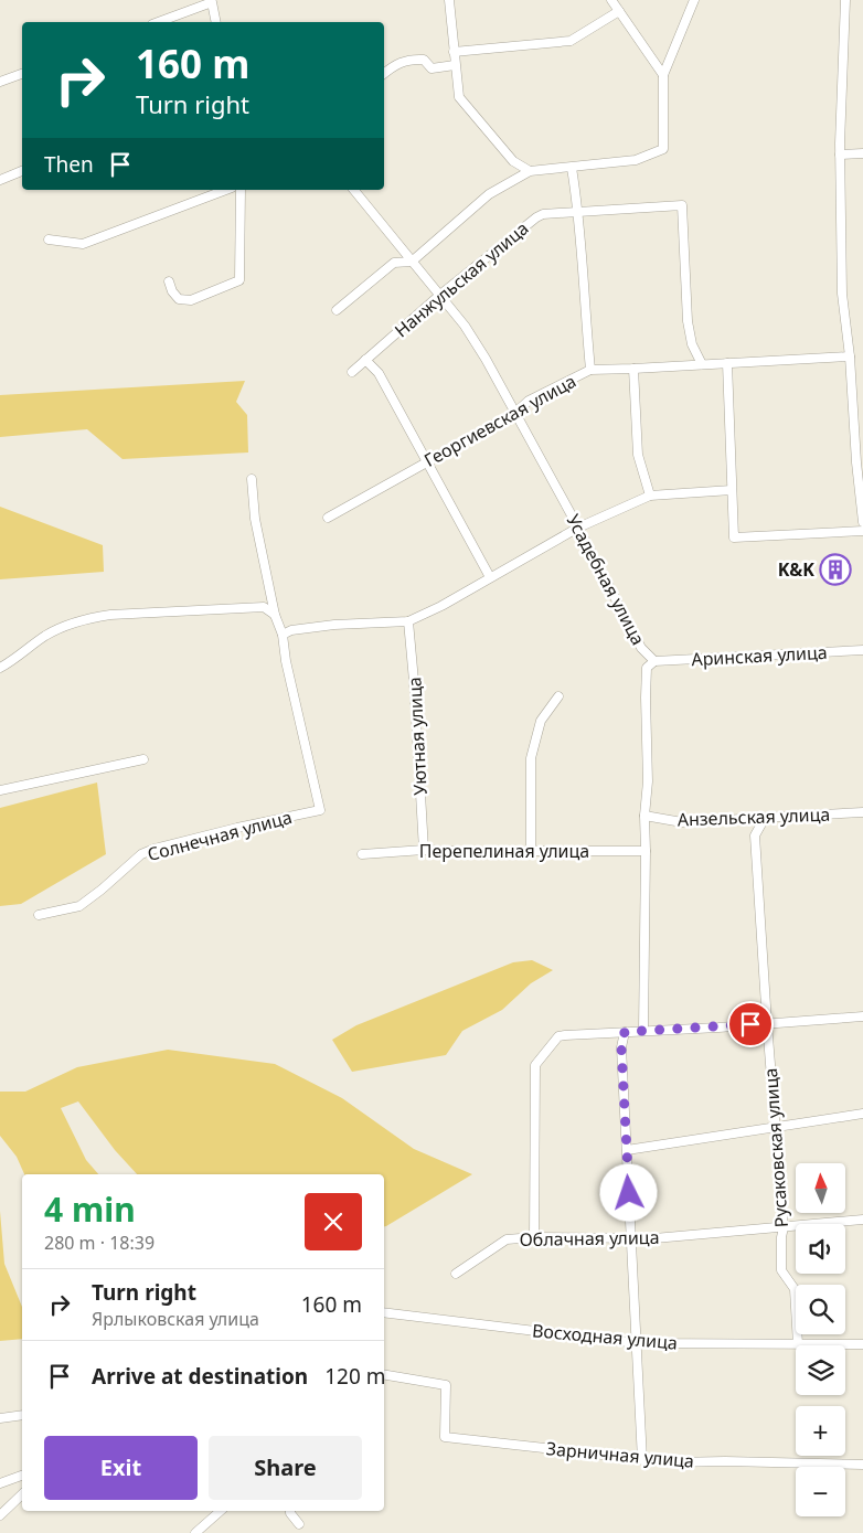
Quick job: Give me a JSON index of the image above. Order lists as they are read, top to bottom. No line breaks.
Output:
{"streets":{"street":["Нанжульская улица","Георгиевская улица","Усадебная улица","Аринская улица","Уютная улица","Анзельская улица","Солнечная улица","Перепелиная улица","Русаковская улица","Облачная улица","Восходная улица","Зарничная улица"]},"crossings":[["Нанжульская улица","Георгиевская улица"],["Нанжульская улица","Усадебная улица"],["Георгиевская улица","Усадебная улица"],["Усадебная улица","Аринская улица"],["Усадебная улица","Анзельская улица"],["Усадебная улица","Перепелиная улица"],["Уютная улица","Перепелиная улица"],["Анзельская улица","Русаковская улица"],["Русаковская улица","Облачная улица"],["Русаковская улица","Восходная улица"]],"places":{"building":["K&K"]},"north":"top","page":{"turn":["160 m","Turn right"],"then":"Then","map_buttons":["+","−"],"heading":["4 min","280 m · 18:39"],"list":[{"name":"Turn right","note":"Ярлыковская улица","value":"160 m"},{"name":"Arrive at destination","value":"120 m"}],"buttons":["Exit","Share"]}}
